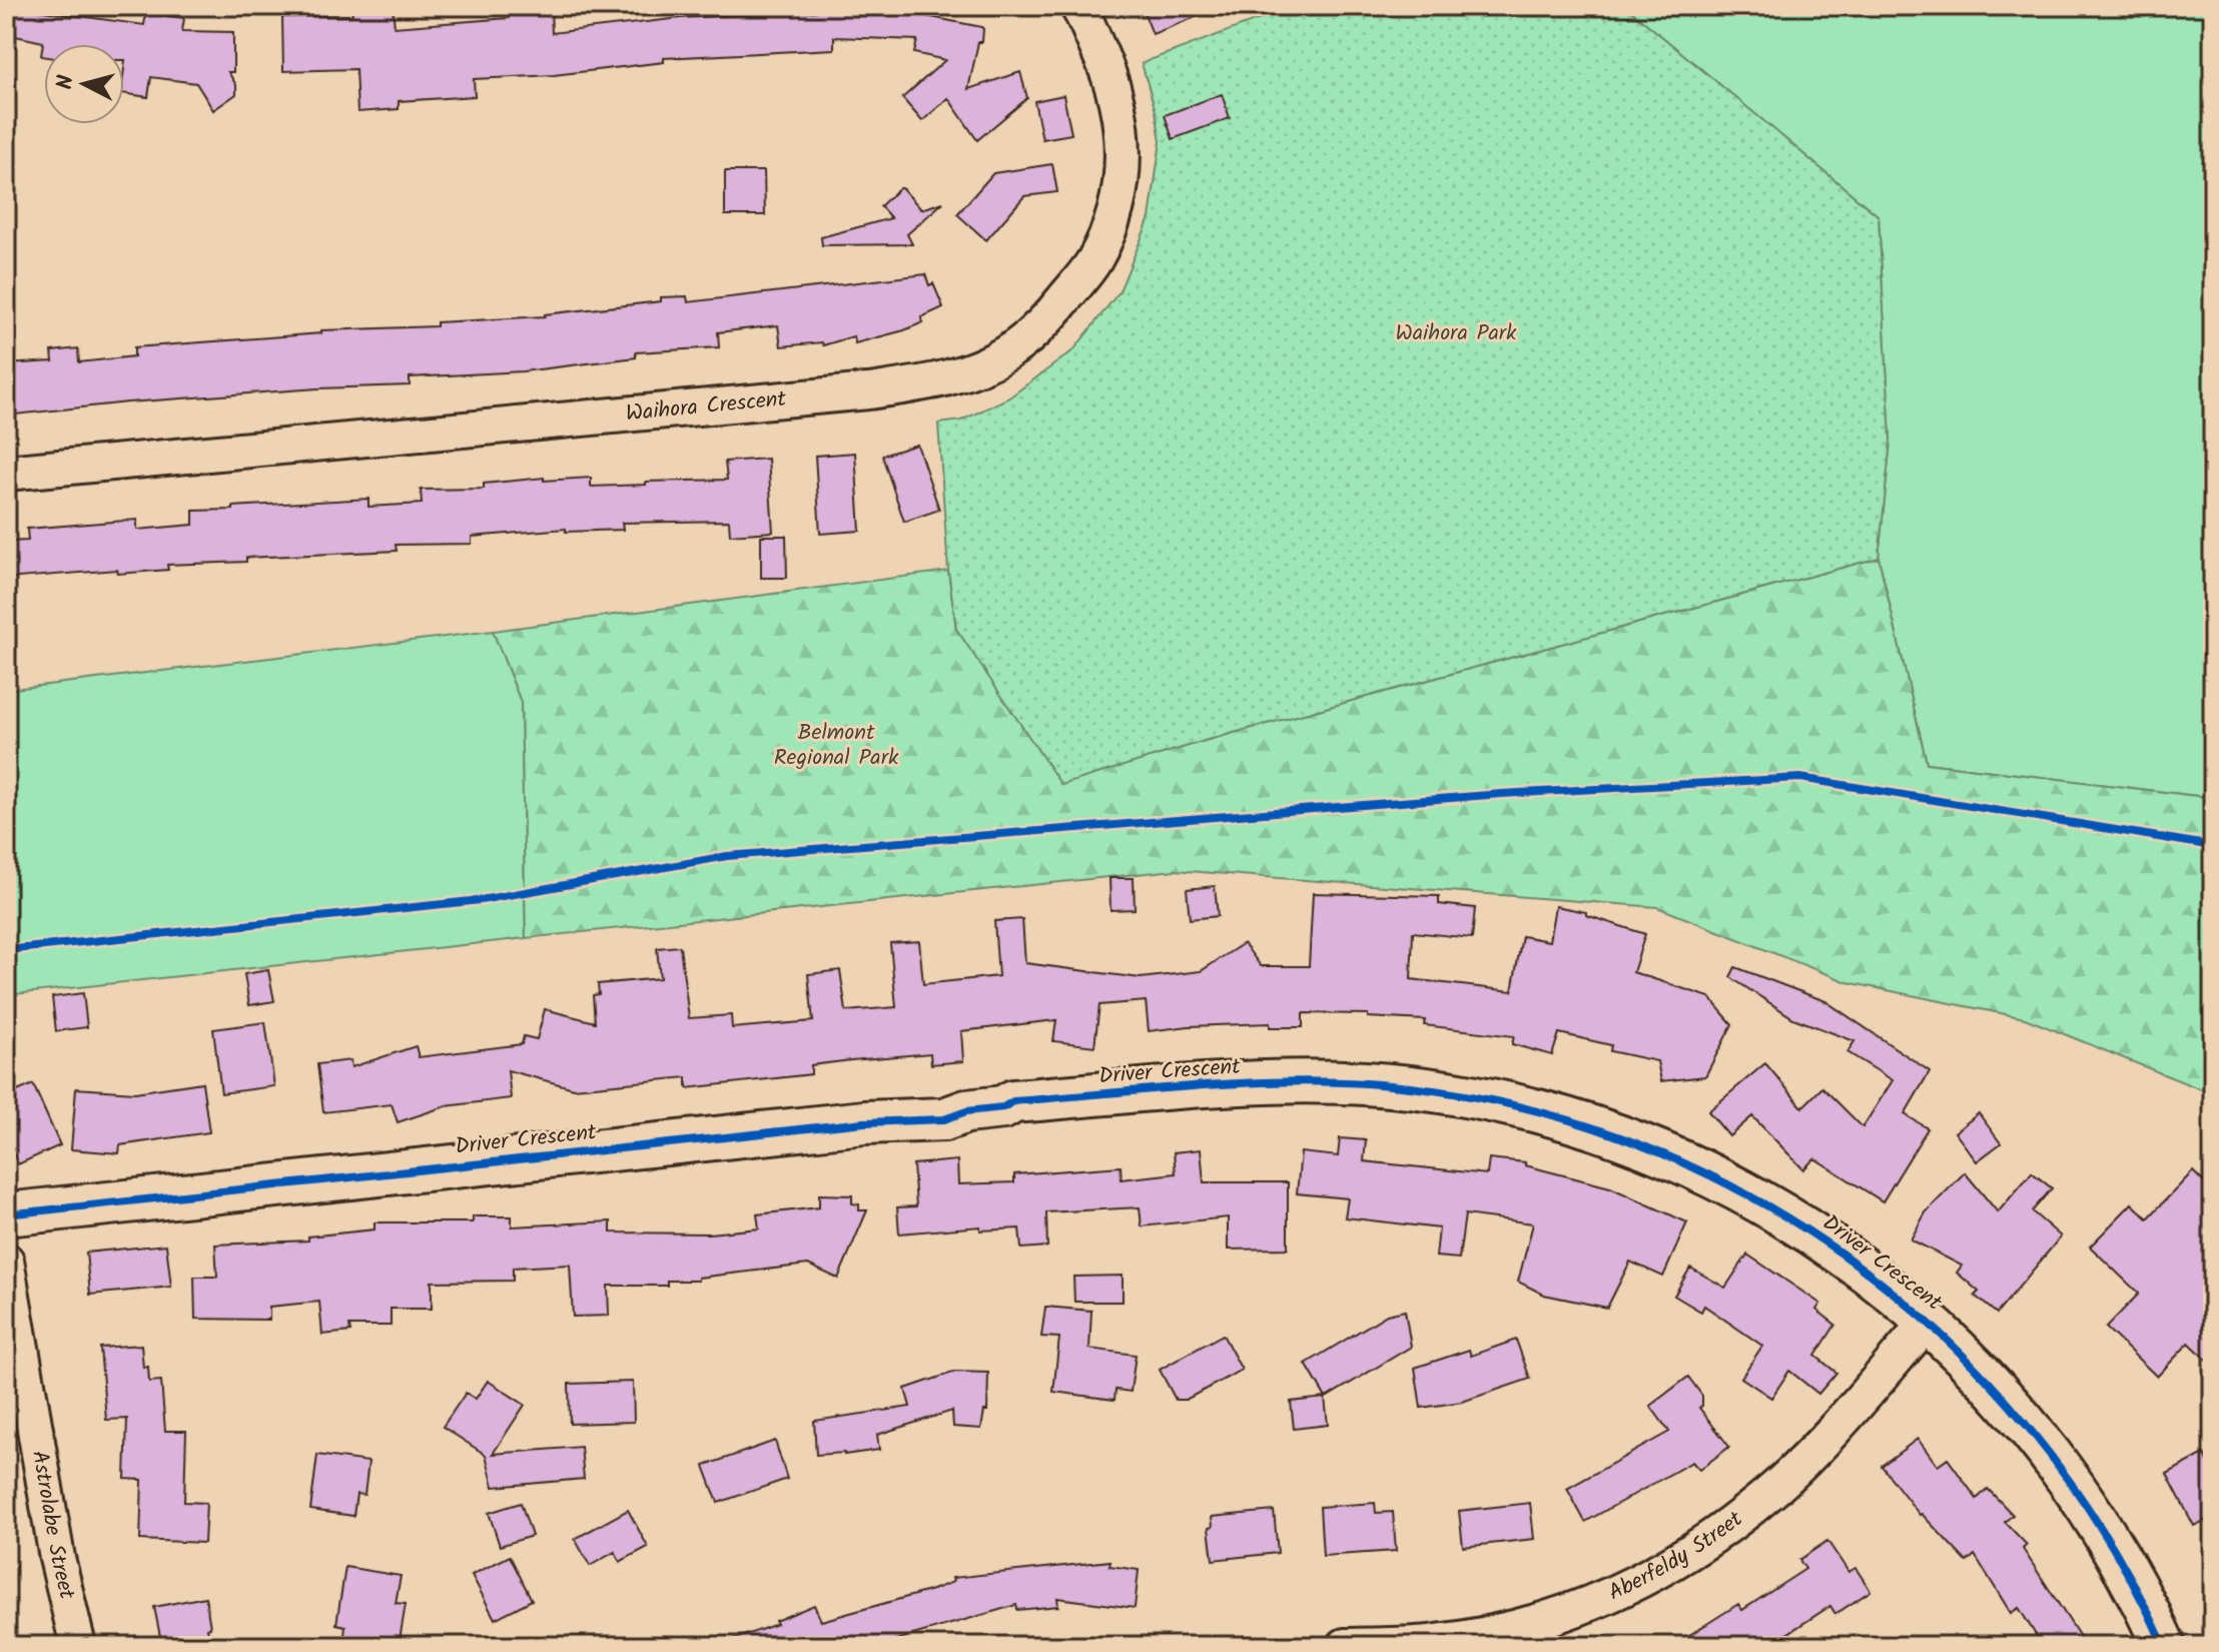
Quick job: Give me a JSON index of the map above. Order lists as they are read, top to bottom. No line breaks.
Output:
{"streets":{"street":["Waihora Crescent","Driver Crescent","Astrolabe Street","Aberfeldy Street"]},"crossings":[["Driver Crescent","Aberfeldy Street"]],"parks":["Waihora Park","Belmont Regional Park"],"north":"left"}
